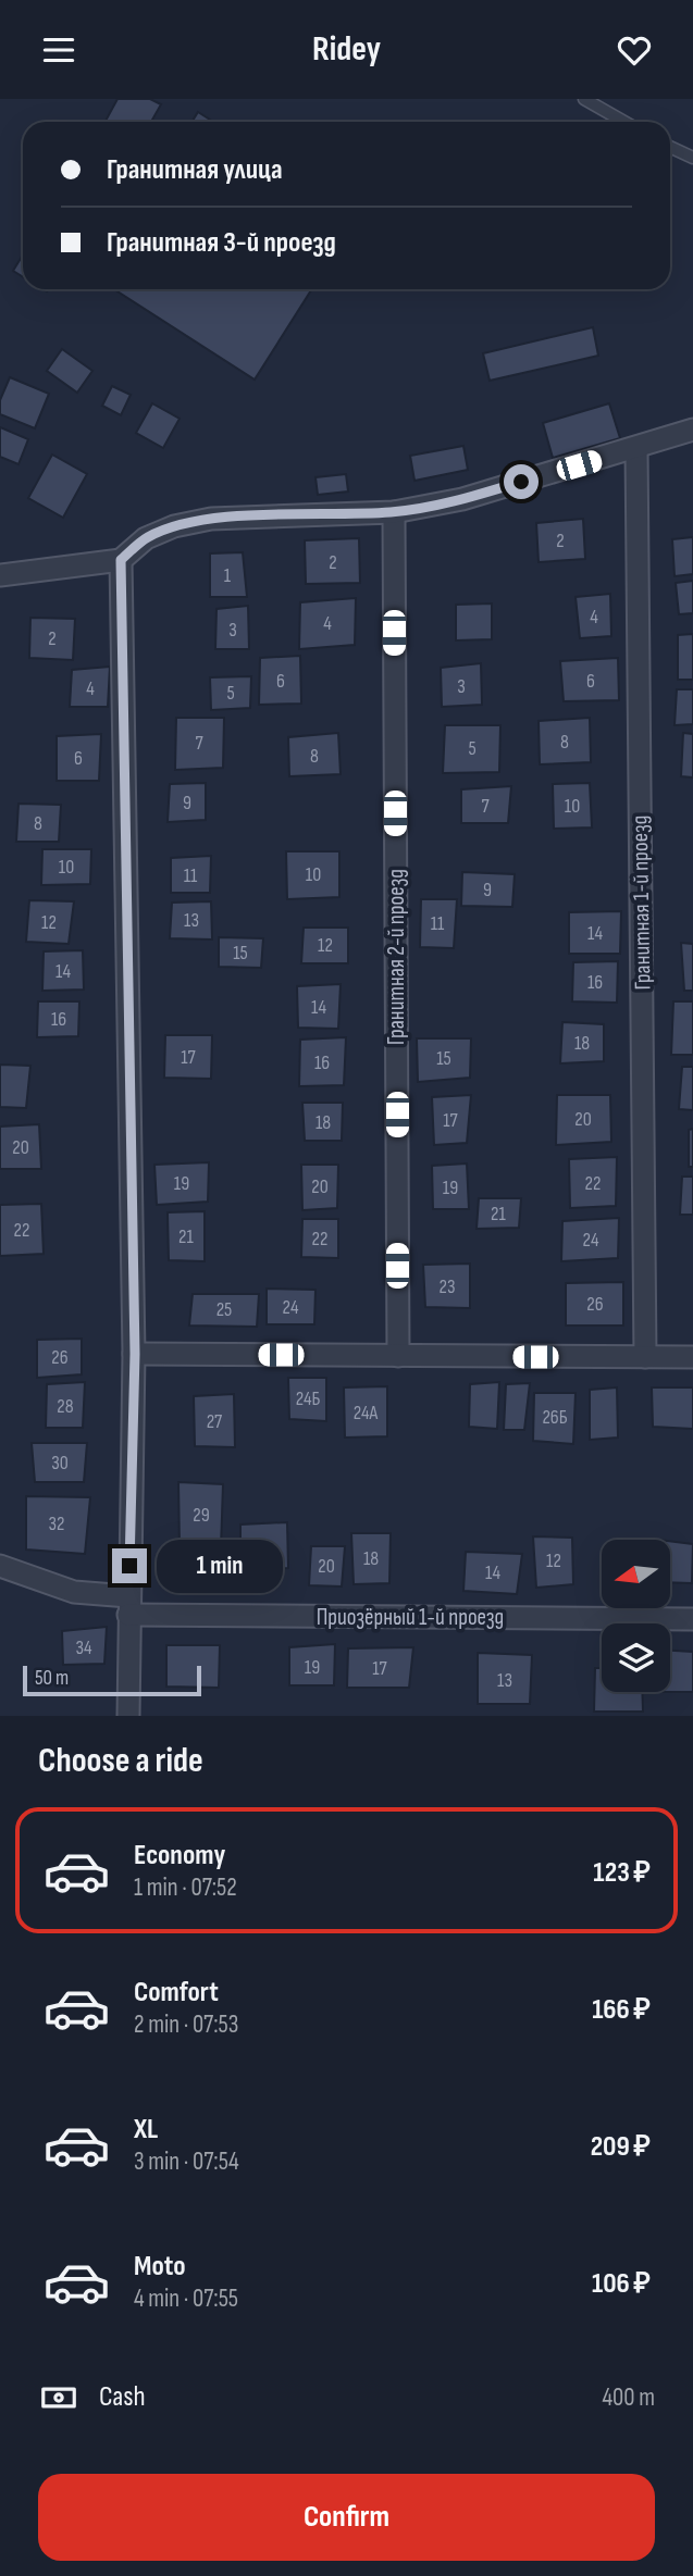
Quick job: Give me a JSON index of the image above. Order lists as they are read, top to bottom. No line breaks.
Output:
{"streets":{"street":["Гранитная 1-й проезд","Гранитная 2-й проезд","Приозёрный 1-й проезд"]},"house_numbers":["2","2","1","4","4","3","2","6","6","3","4","5","8","7","5","8","6","9","7","10","8","10","10","11","9","13","12","11","14","12","15","14","16","14","16","18","17","15","16","20","17","18","20","19","22","20","19","21","22","21","22","24","23","26","24","25","26","24Б","28","24А","26Б","27","30","29","32","18","12","20","14","34","19","17","13"],"scale_bar":"50 m","north":"left","page":{"header":"Ridey","banner":["Гранитная улица","Гранитная 3-й проезд"],"bubble":"1 min","scale":"50 m","heading":"Choose a ride","list":[{"name":"Economy","note":"1 min · 07:52","value":"123 ₽"},{"name":"Comfort","note":"2 min · 07:53","value":"166 ₽"},{"name":"XL","note":"3 min · 07:54","value":"209 ₽"},{"name":"Moto","note":"4 min · 07:55","value":"106 ₽"}],"pay":["Cash","400 m"],"buttons":"Confirm"}}
